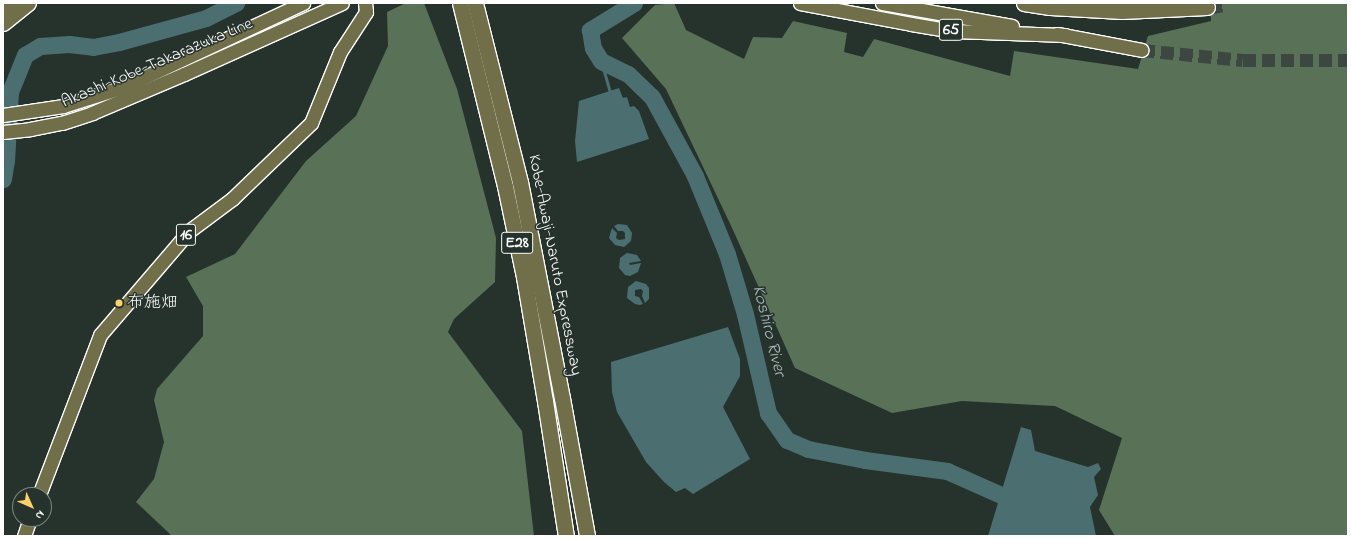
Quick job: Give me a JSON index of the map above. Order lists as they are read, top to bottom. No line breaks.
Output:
{"streets":{"highway":["E28","Kobe-Awaji-Naruto Expressway"],"main road":["65","Akashi-Kobe-Takarazuka Line","16"]},"water":["Koshiro River"],"places":["布施畑"],"north":"bottom right"}
